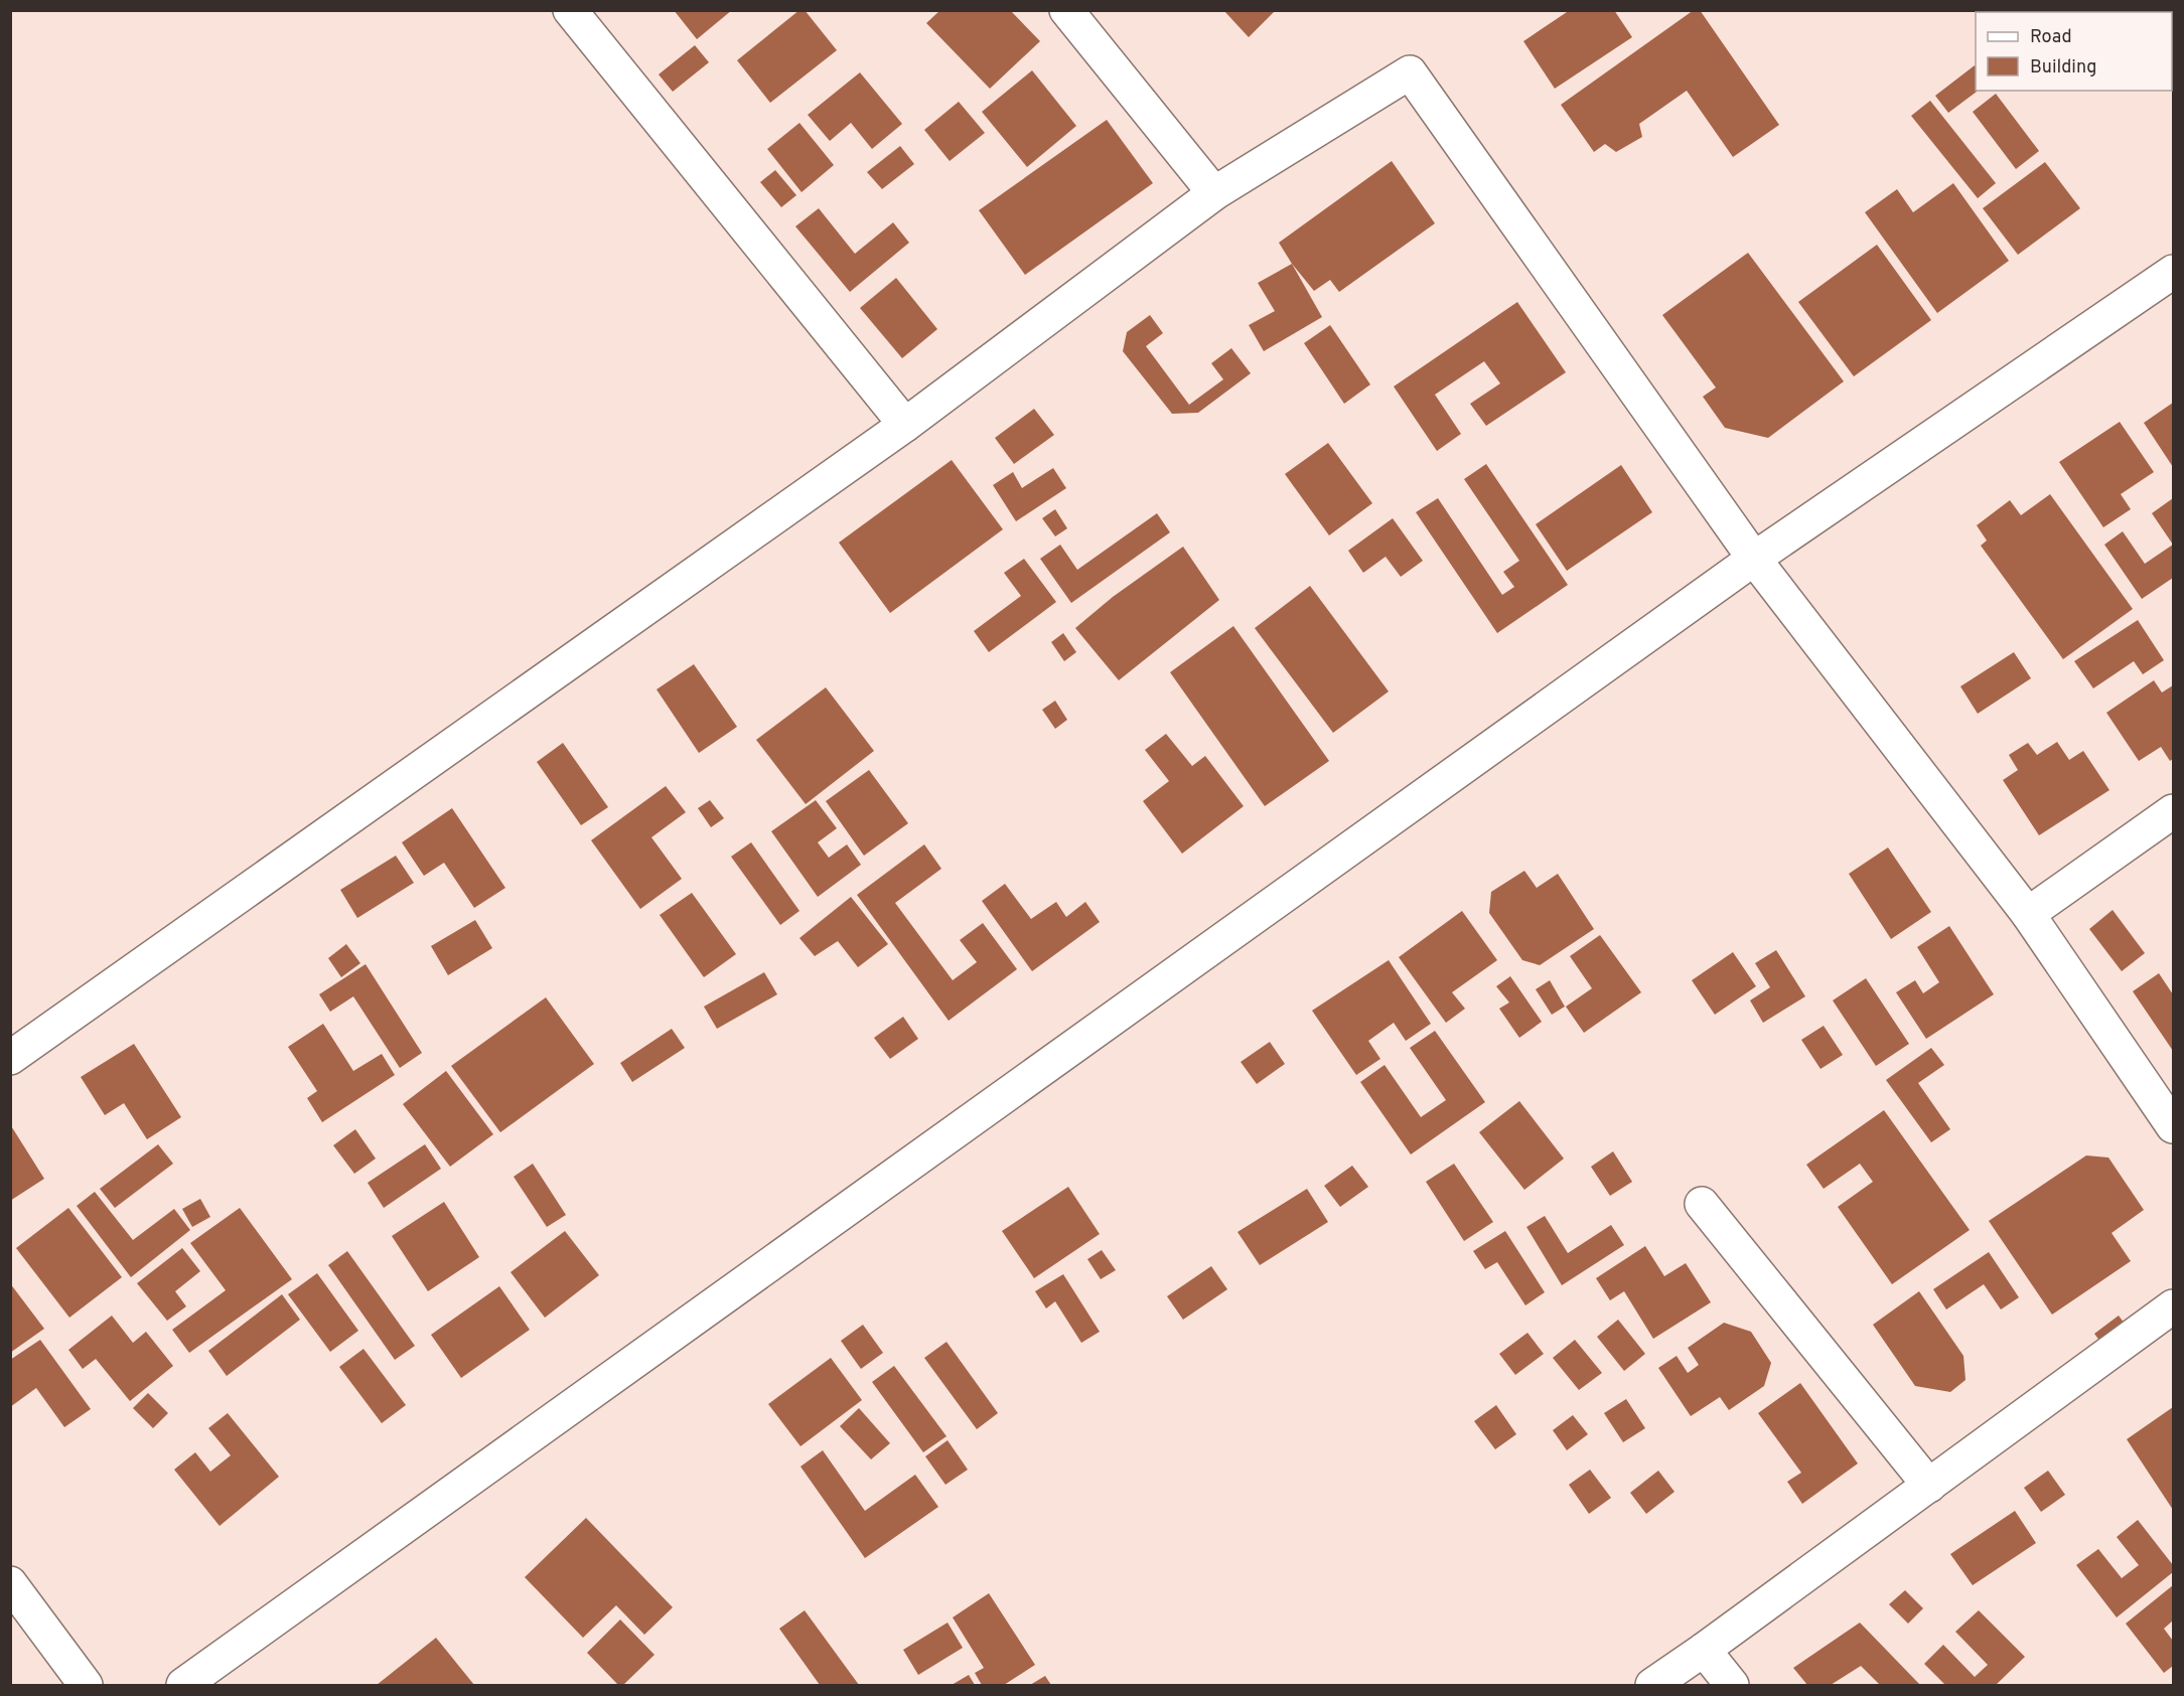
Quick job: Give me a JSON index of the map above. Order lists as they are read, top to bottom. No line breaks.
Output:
{"legend":["Road","Building"]}
